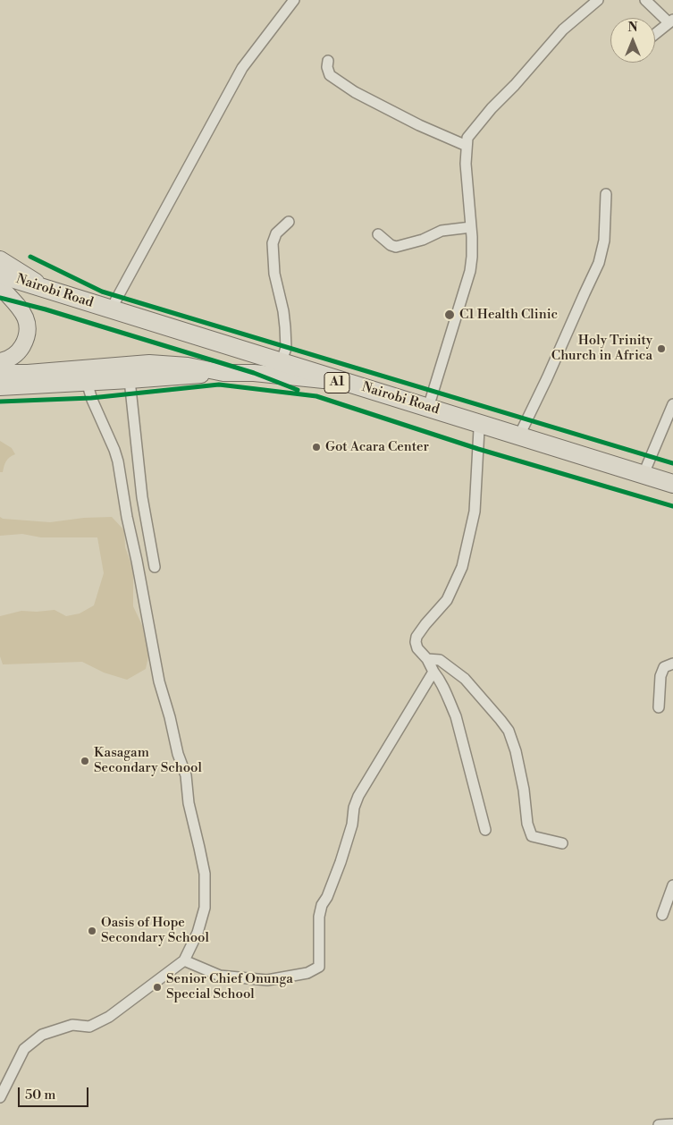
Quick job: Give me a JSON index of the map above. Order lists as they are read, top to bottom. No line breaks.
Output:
{"streets":{"highway":["Nairobi Road","A1"]},"places":["C1 Health Clinic","Holy Trinity Church in Africa","Got Acara Center","Kasagam Secondary School","Oasis of Hope Secondary School","Senior Chief Onunga Special School"],"scale_bar":"50 m","north":"top"}
